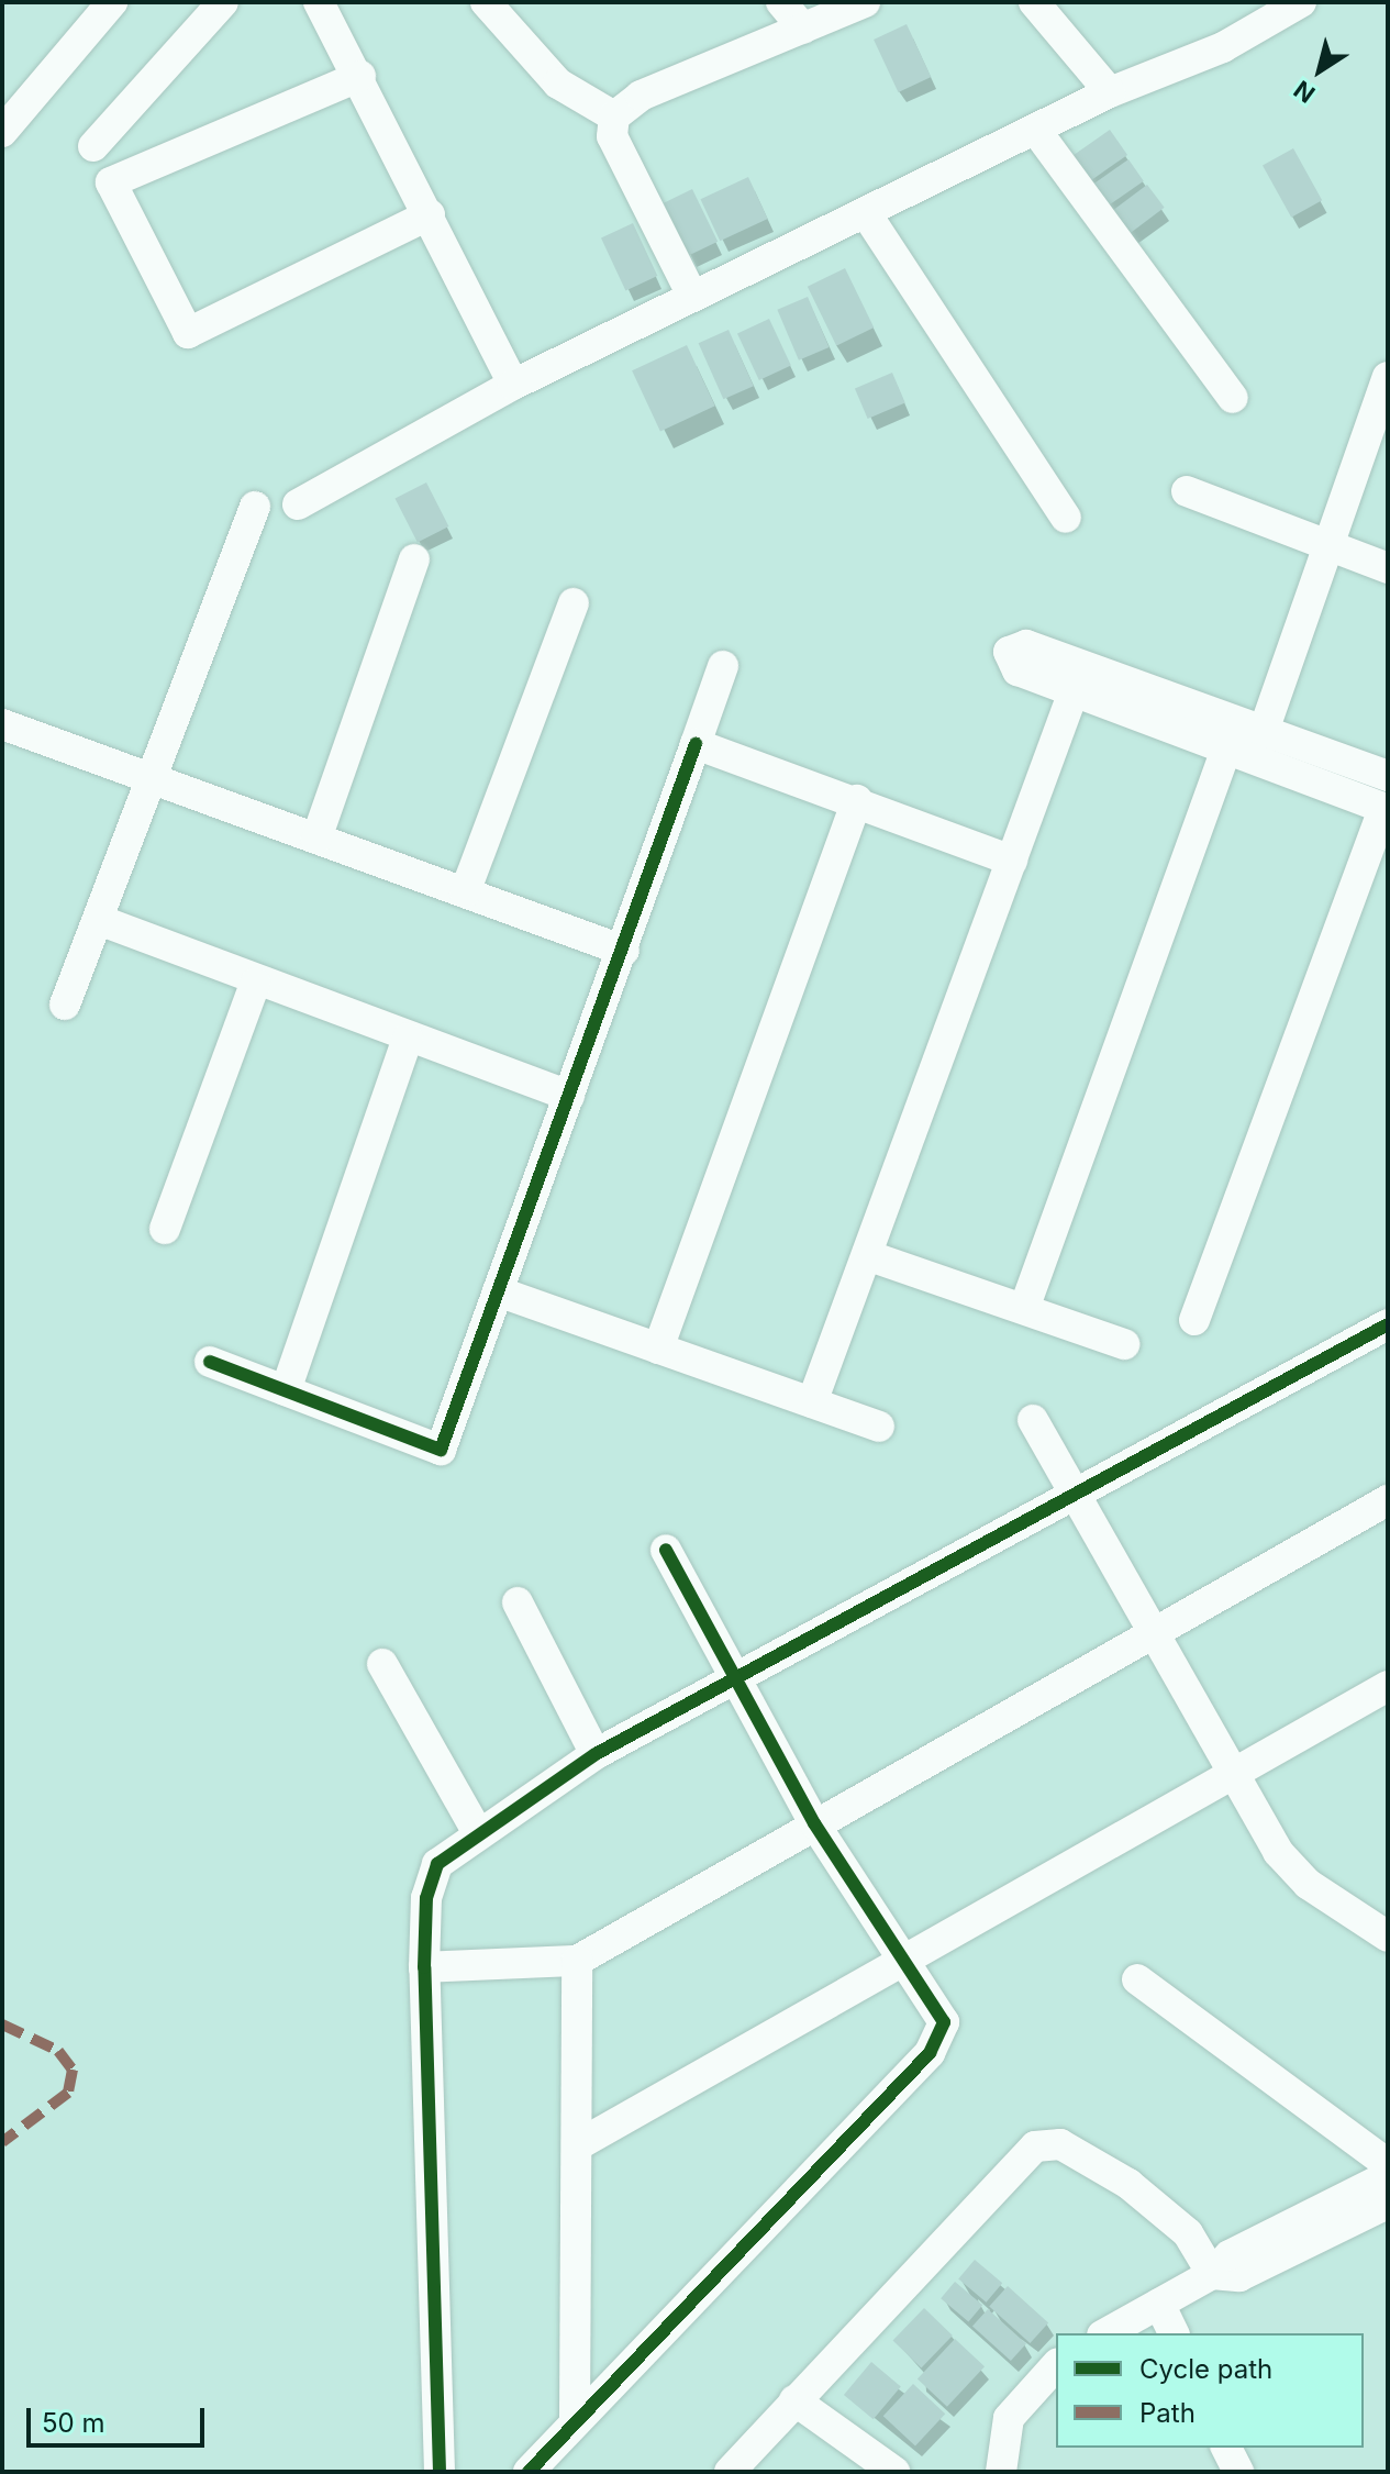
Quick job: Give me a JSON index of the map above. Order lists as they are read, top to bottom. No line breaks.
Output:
{"legend":["Cycle path","Path"],"scale_bar":"50 m","north":"bottom left"}
